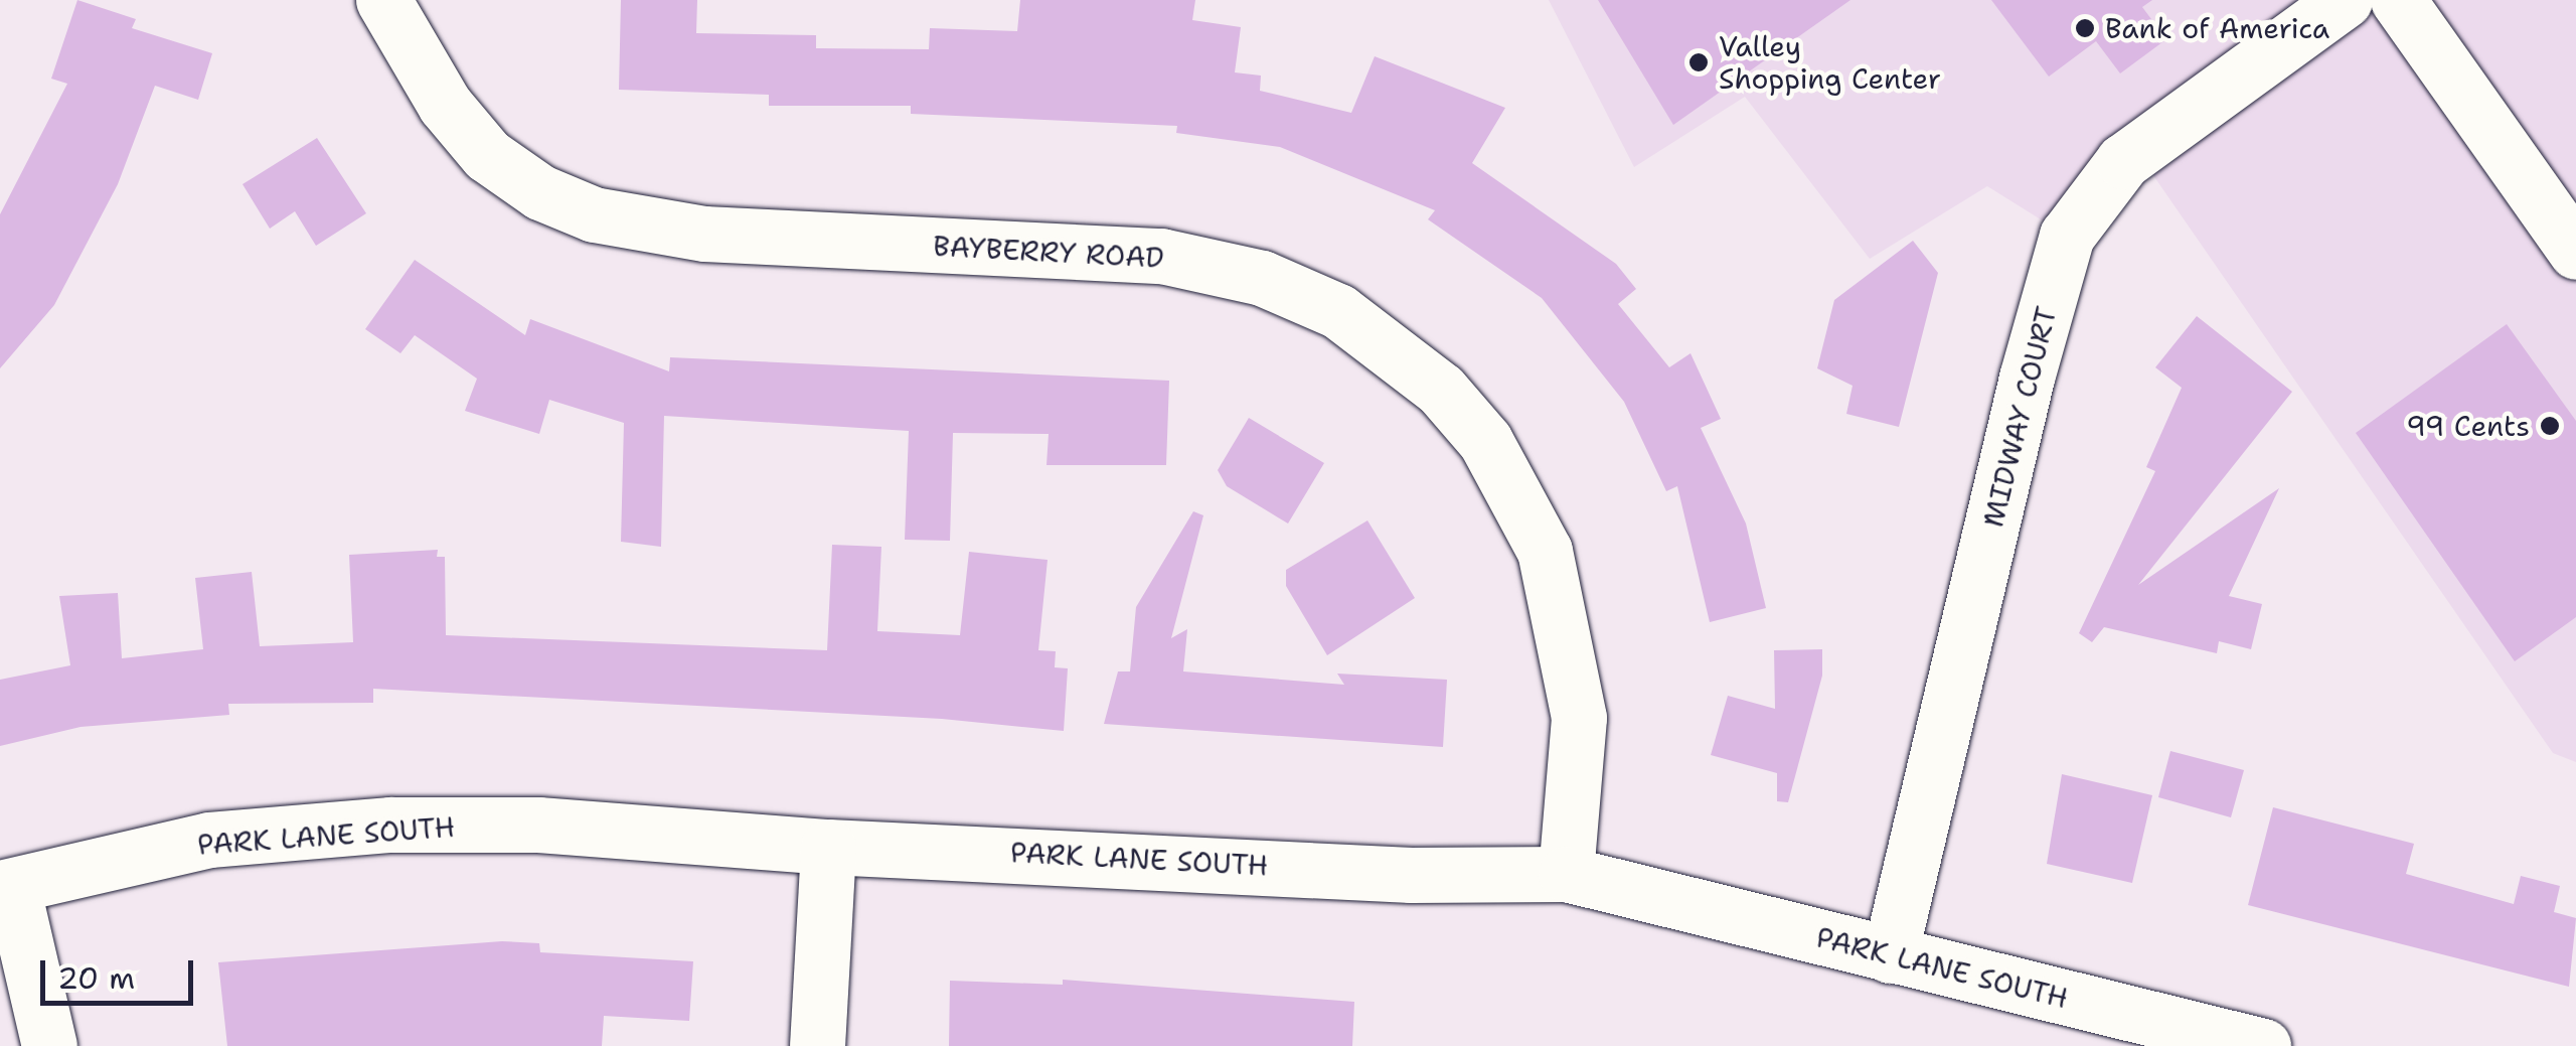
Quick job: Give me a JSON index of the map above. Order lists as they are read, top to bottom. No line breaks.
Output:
{"streets":{"street":["BAYBERRY ROAD","MIDWAY COURT","PARK LANE SOUTH"]},"crossings":[["BAYBERRY ROAD","PARK LANE SOUTH"],["MIDWAY COURT","PARK LANE SOUTH"]],"places":["Bank of America","Valley Shopping Center","99 Cents"],"scale_bar":"20 m"}
